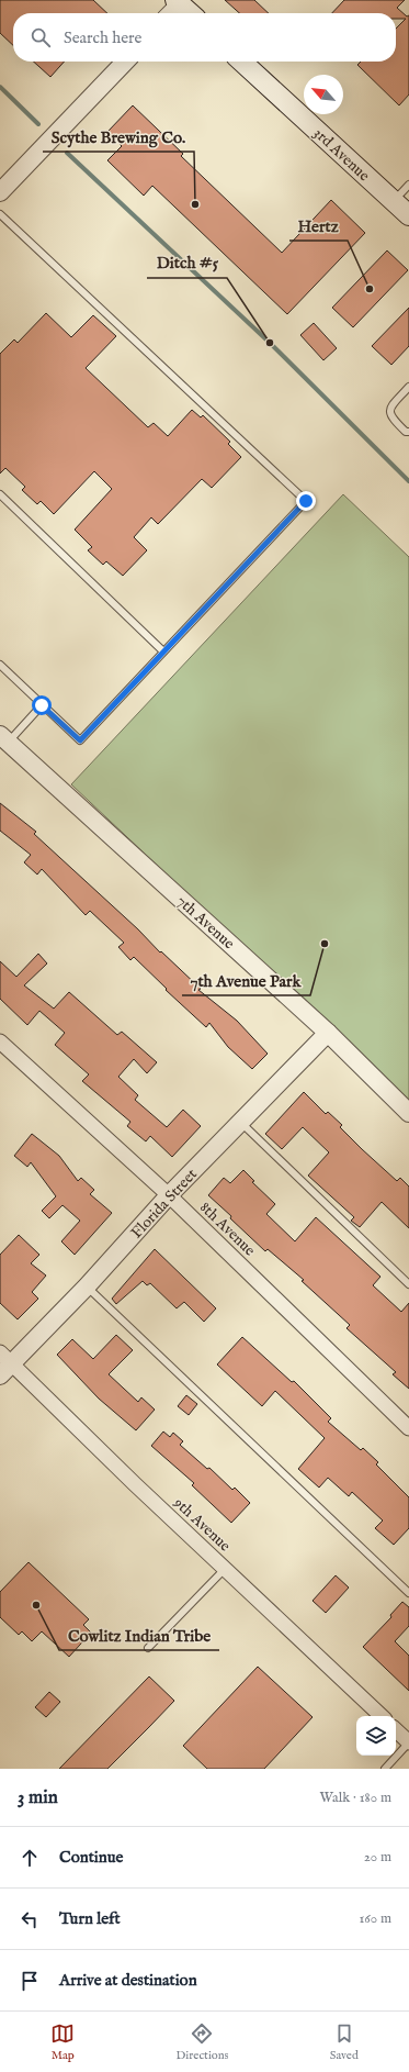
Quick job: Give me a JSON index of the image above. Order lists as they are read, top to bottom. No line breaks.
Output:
{"streets":{"main road":["3rd Avenue"],"street":["7th Avenue","Florida Street","8th Avenue","9th Avenue"]},"crossings":[["7th Avenue","Florida Street"],["Florida Street","8th Avenue"],["Florida Street","9th Avenue"]],"places":["Scythe Brewing Co.","Hertz","Ditch #5","7th Avenue Park","Cowlitz Indian Tribe"],"north":"top left","page":{"search":"Search here","heading":["3 min","Walk · 180 m"],"list":[["Continue","20 m"],["Turn left","160 m"],"Arrive at destination"],"nav":["Map","Directions","Saved"]}}
